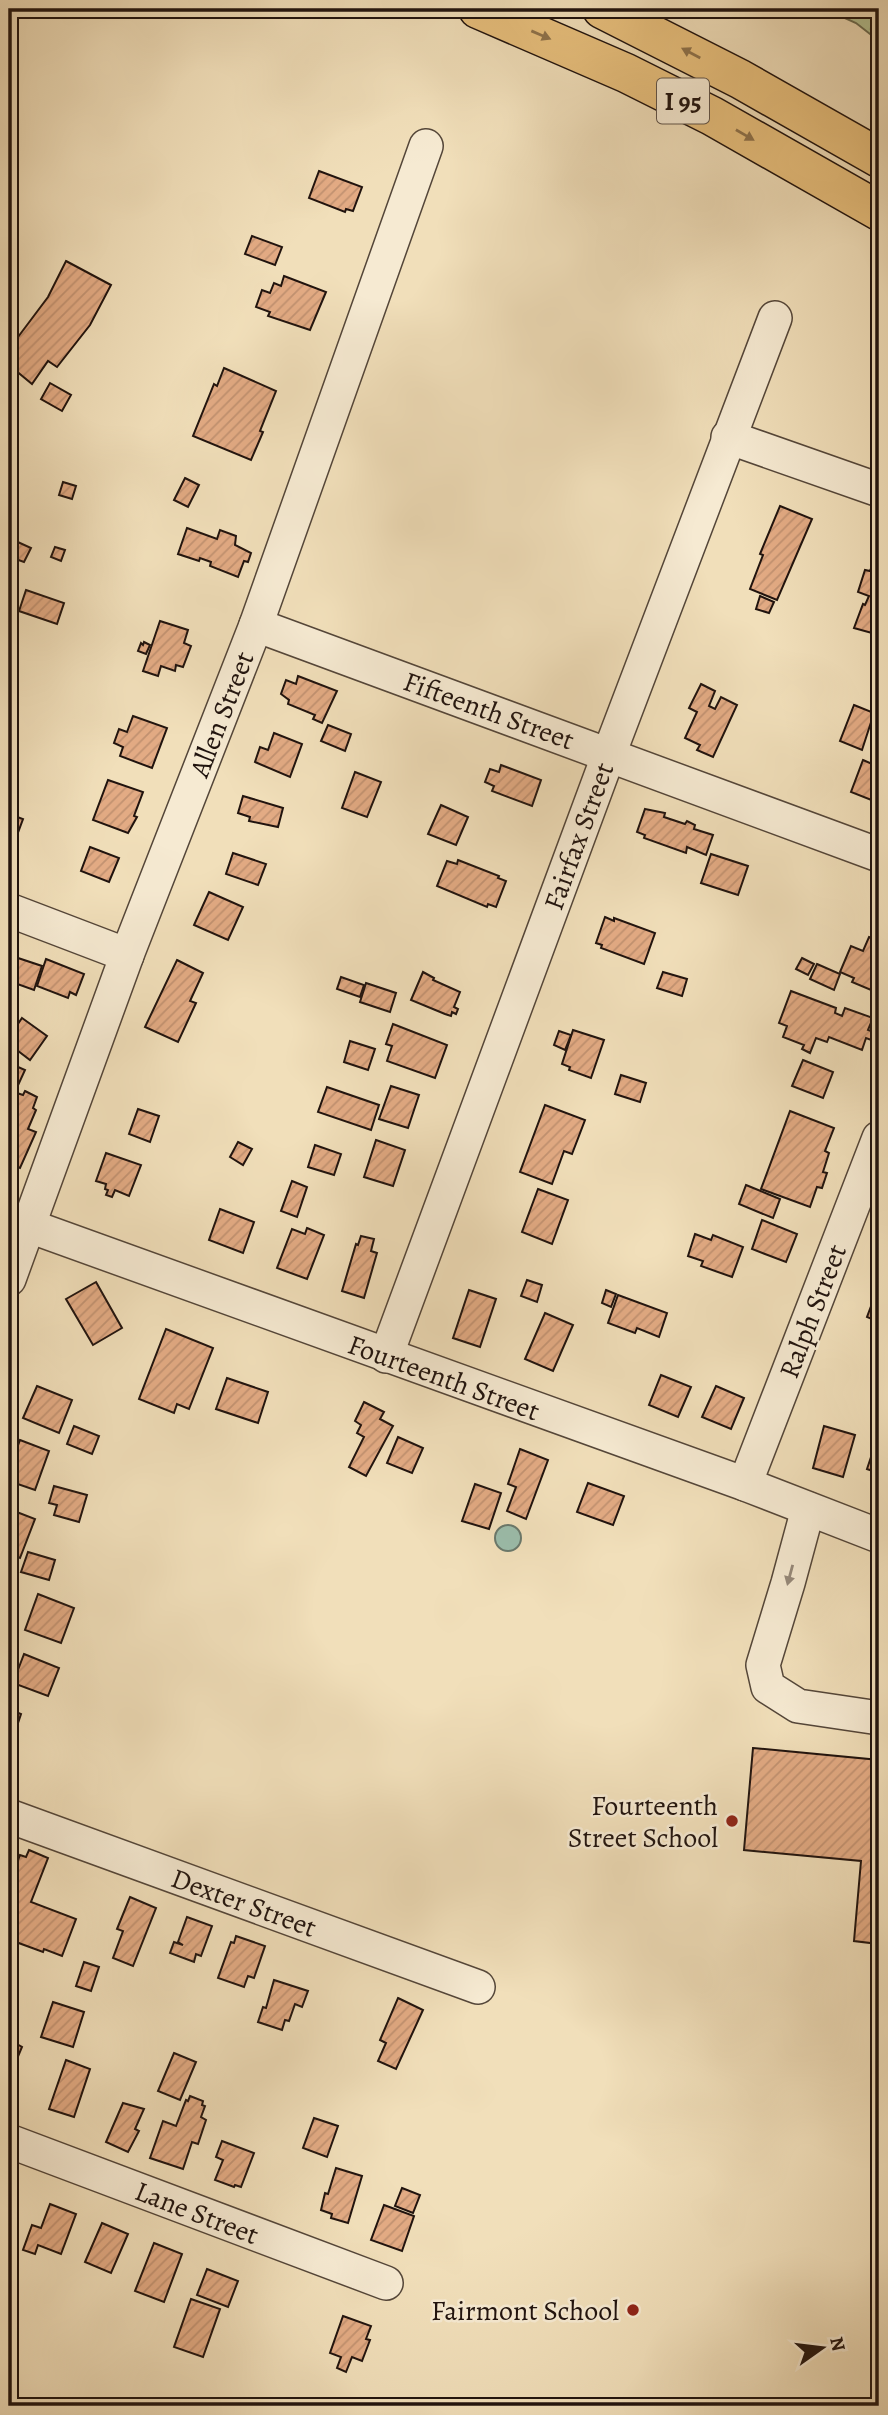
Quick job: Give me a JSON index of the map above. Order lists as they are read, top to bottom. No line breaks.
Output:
{"streets":{"highway":["I 95"],"street":["Fifteenth Street","Allen Street","Fairfax Street","Ralph Street","Fourteenth Street","Dexter Street","Lane Street"]},"crossings":[["Fifteenth Street","Allen Street"],["Fifteenth Street","Fairfax Street"],["Allen Street","Fourteenth Street"],["Fairfax Street","Fourteenth Street"],["Ralph Street","Fourteenth Street"]],"places":["Fourteenth Street School","Fairmont School"],"north":"right"}
